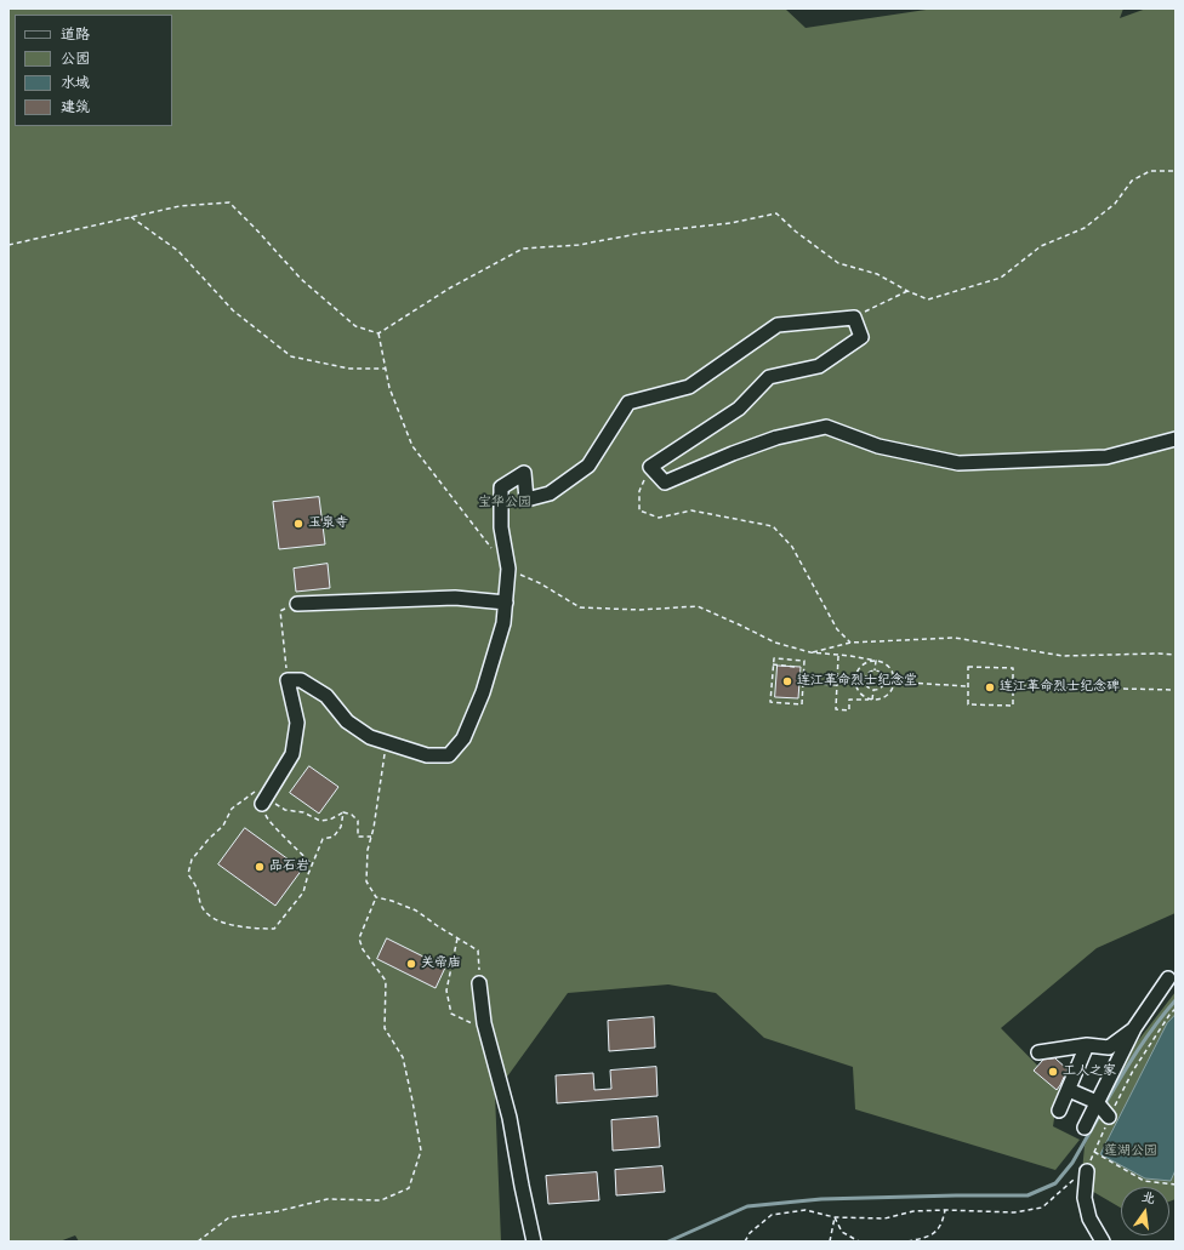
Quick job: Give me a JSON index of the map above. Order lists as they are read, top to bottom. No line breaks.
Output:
{"parks":["宝华公园","莲湖公园"],"places":["玉泉寺","连江革命烈士纪念堂","连江革命烈士纪念碑","品石岩","关帝庙","工人之家"],"legend":["道路","公园","水域","建筑"],"north":"top"}
